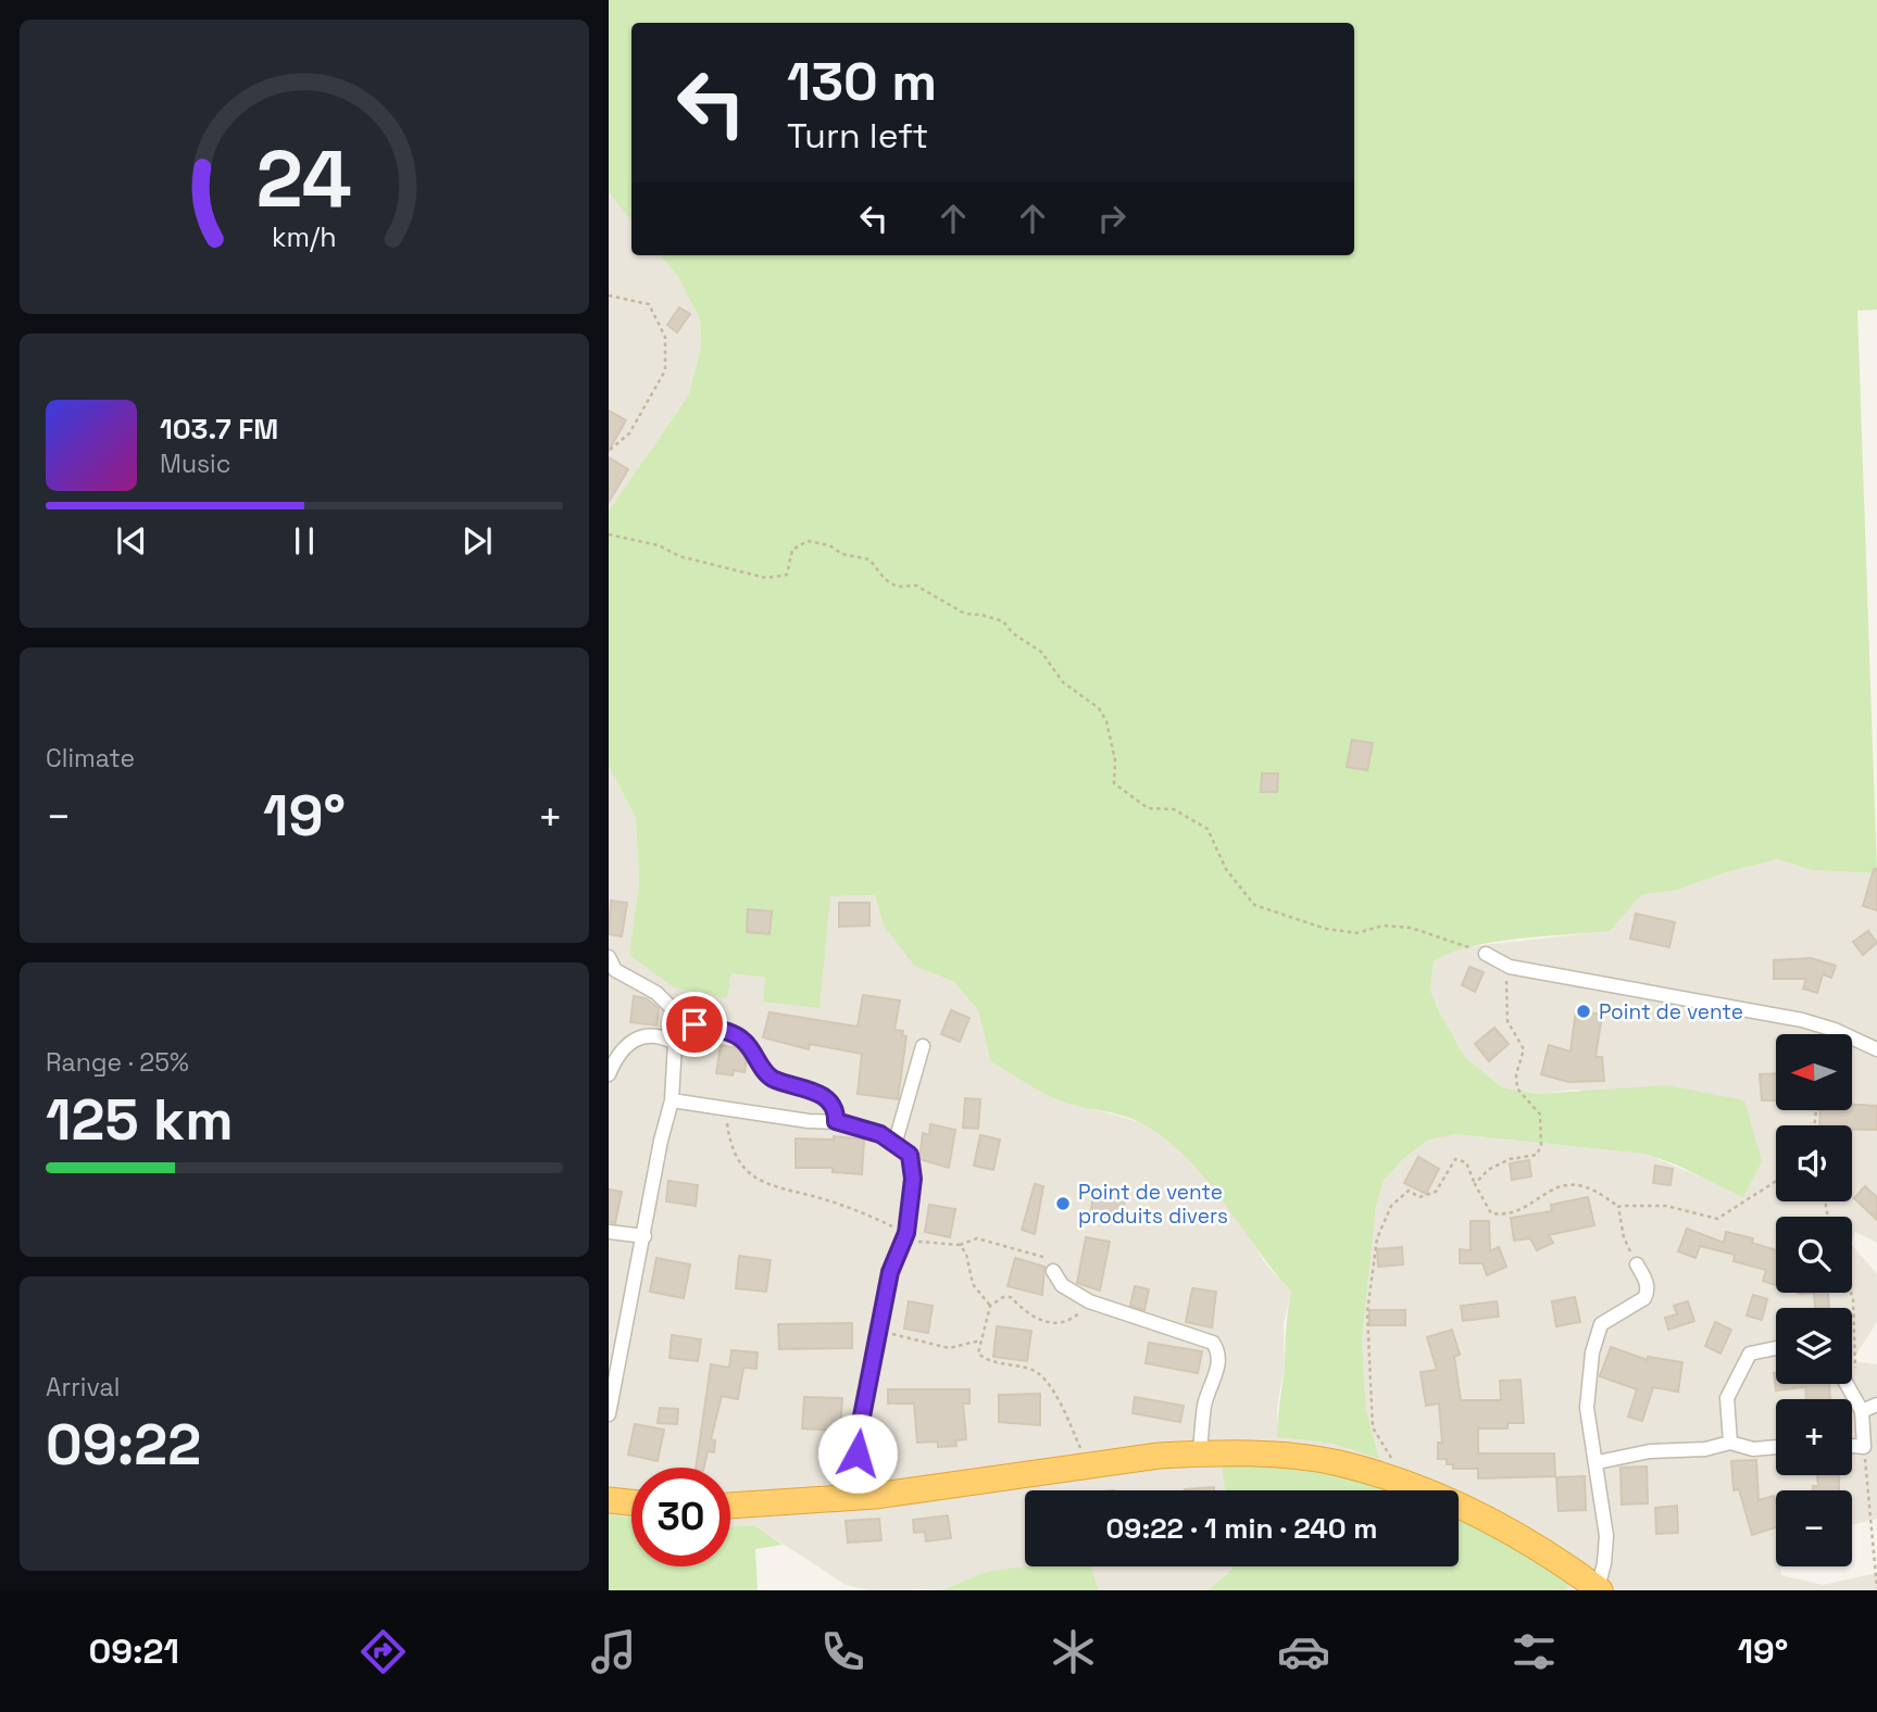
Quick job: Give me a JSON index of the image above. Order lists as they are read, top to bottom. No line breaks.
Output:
{"places":["Point de vente","Point de vente produits divers"],"north":"left","page":{"turn":["130 m","Turn left"],"song":["103.7 FM","Music"],"tile":["Climate",["Range · 25%","125 km"],["Arrival","09:22"]],"heat":["−","19°","+"],"map_buttons":["+","−"],"limit":"30","trip":"09:22 · 1 min · 240 m","tabs":["09:21","19°"],"gauge":["24","km/h"]}}
